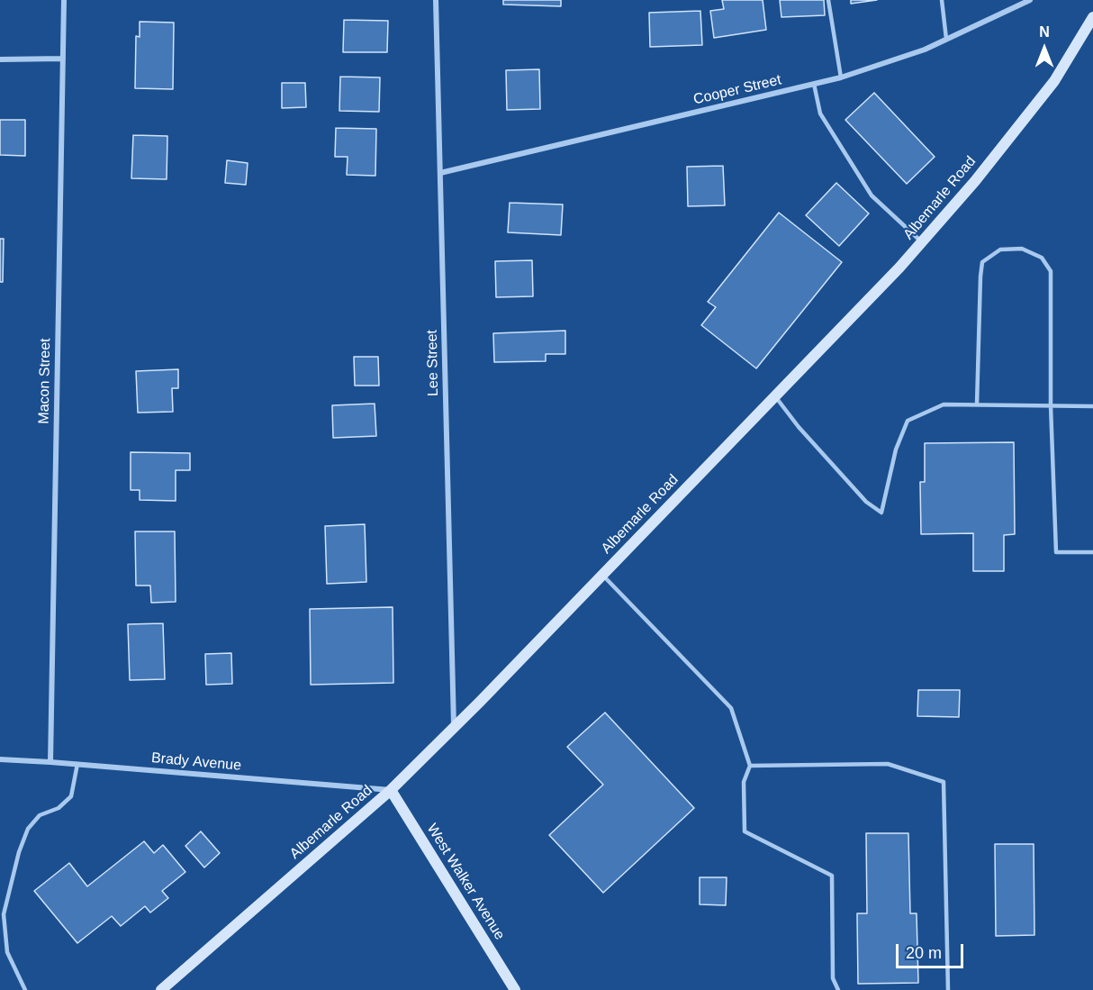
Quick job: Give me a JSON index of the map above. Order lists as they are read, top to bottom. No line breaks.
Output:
{"streets":{"main road":["Albemarle Road","West Walker Avenue"],"street":["Cooper Street","Lee Street","Macon Street","Brady Avenue"]},"crossings":[["Cooper Street","Lee Street"],["Albemarle Road","Lee Street"],["Albemarle Road","Brady Avenue"],["Albemarle Road","West Walker Avenue"],["Macon Street","Brady Avenue"],["Brady Avenue","West Walker Avenue"]],"scale_bar":"20 m","north":"top"}
